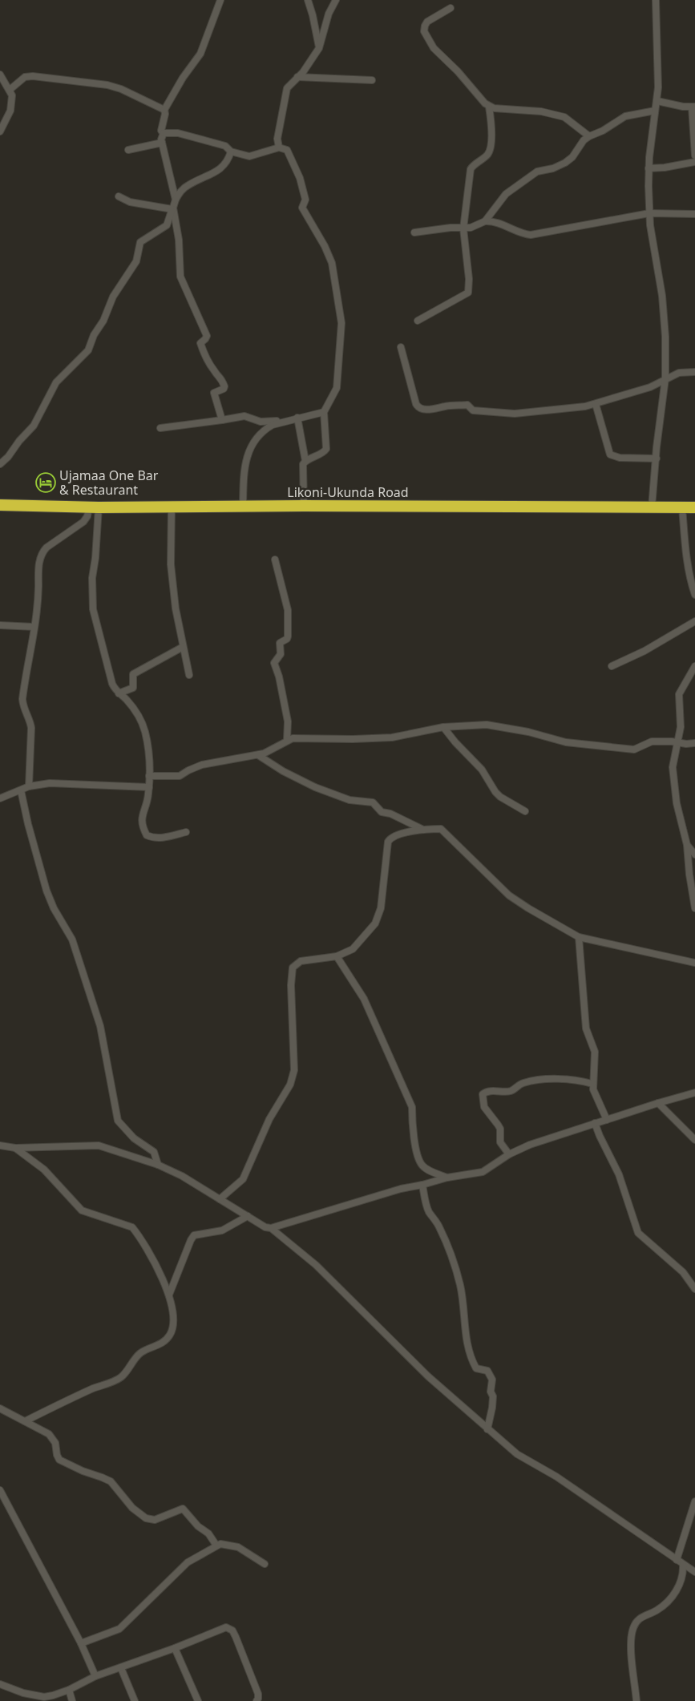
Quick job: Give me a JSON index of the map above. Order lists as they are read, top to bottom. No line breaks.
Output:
{"streets":{"highway":["Likoni-Ukunda Road"]},"places":{"hotel":["Ujamaa One Bar & Restaurant"]}}
